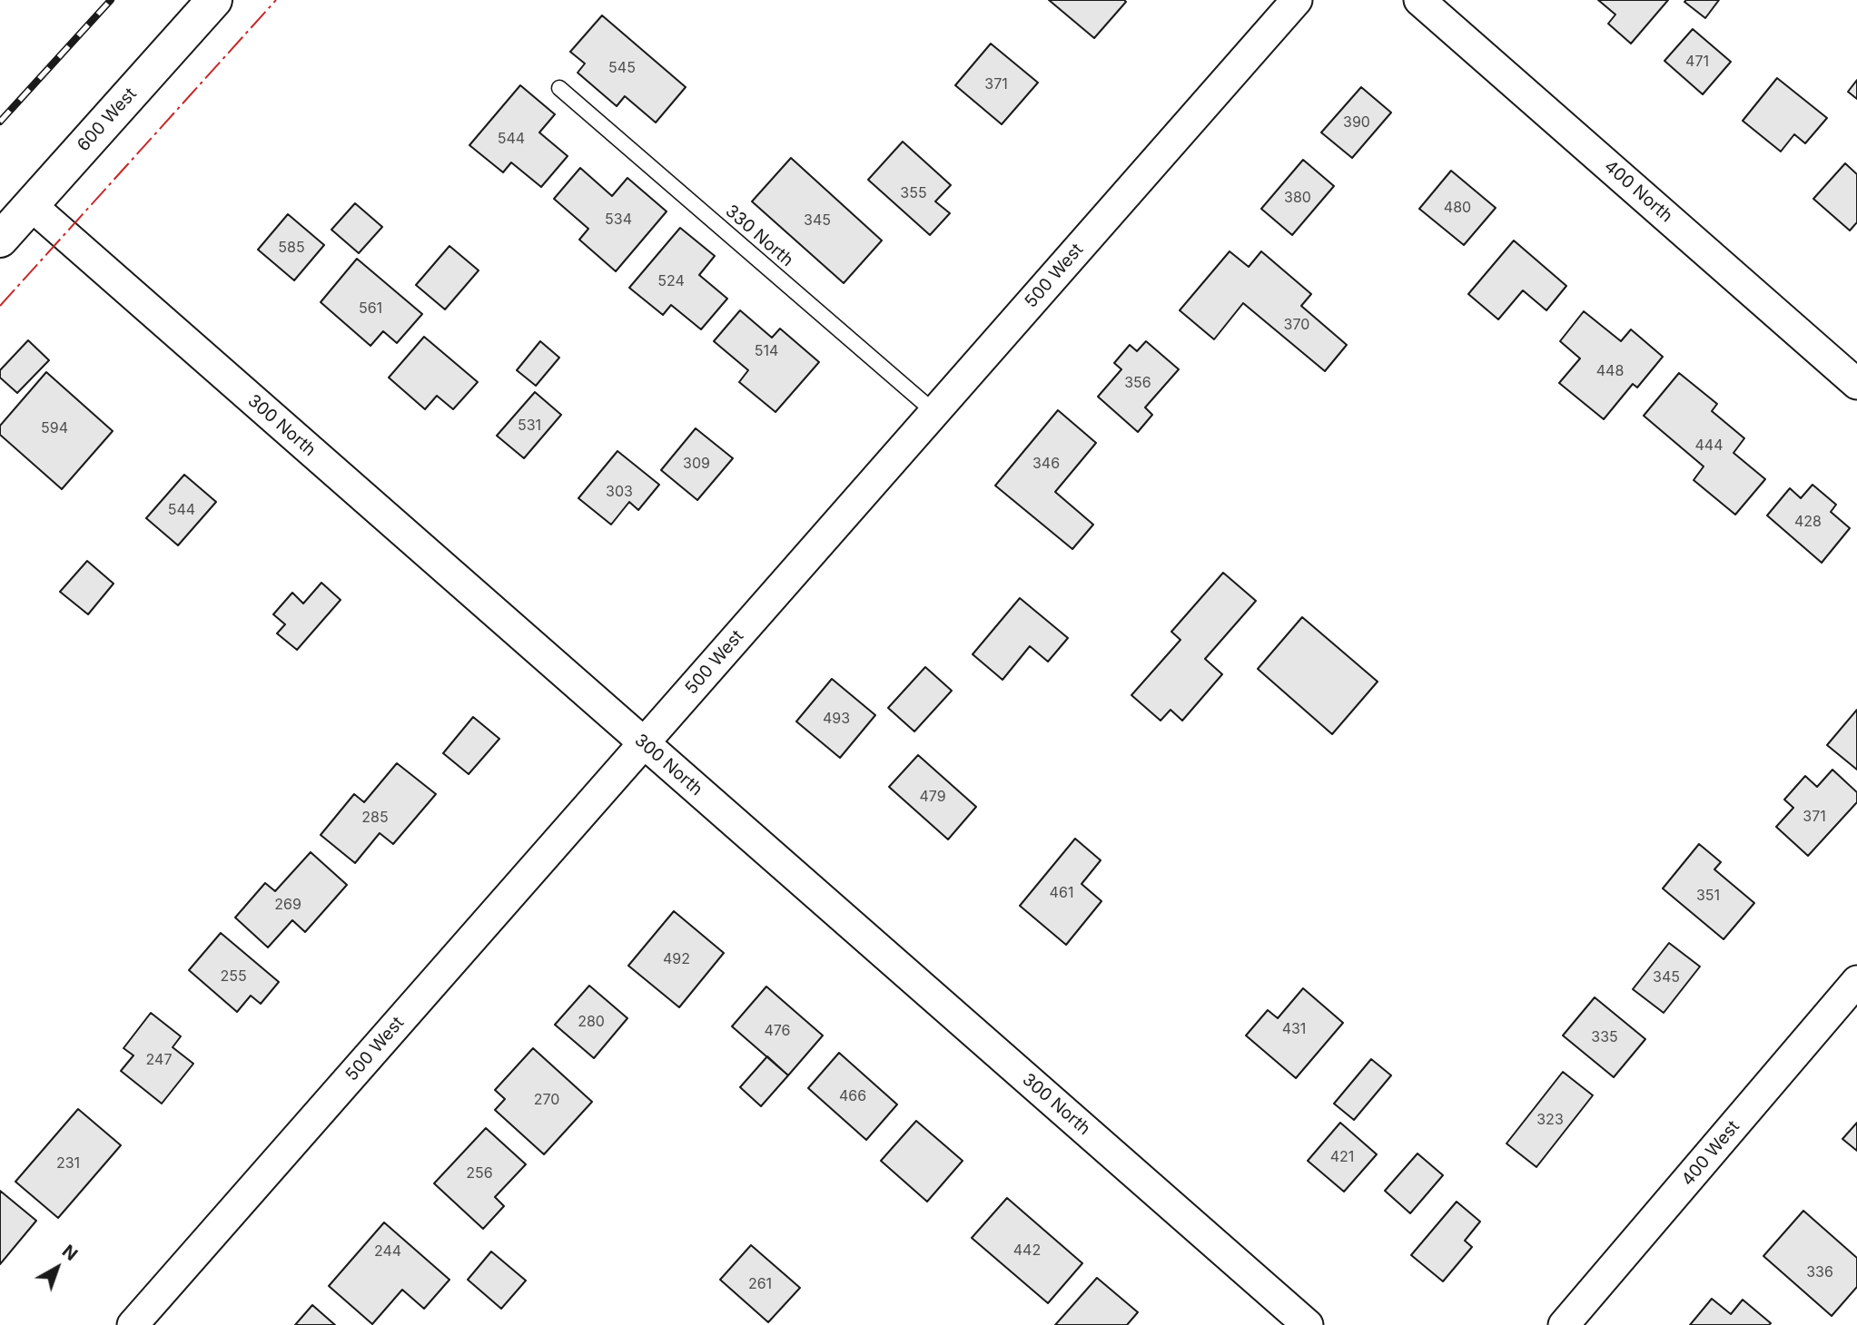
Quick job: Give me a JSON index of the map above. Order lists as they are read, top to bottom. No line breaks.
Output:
{"streets":{"main road":["600 West"],"street":["400 North","500 West","300 North","400 West"],"lane":["330 North"]},"crossings":[["600 West","300 North"],["330 North","500 West"],["500 West","300 North"]],"house_numbers":["471","545","371","390","544","355","380","480","534","345","585","524","561","370","514","448","356","531","594","444","309","346","303","544","428","493","479","371","285","461","351","269","492","255","345","280","431","476","335","247","466","270","323","421","231","256","442","244","336","261"],"north":"top right"}
